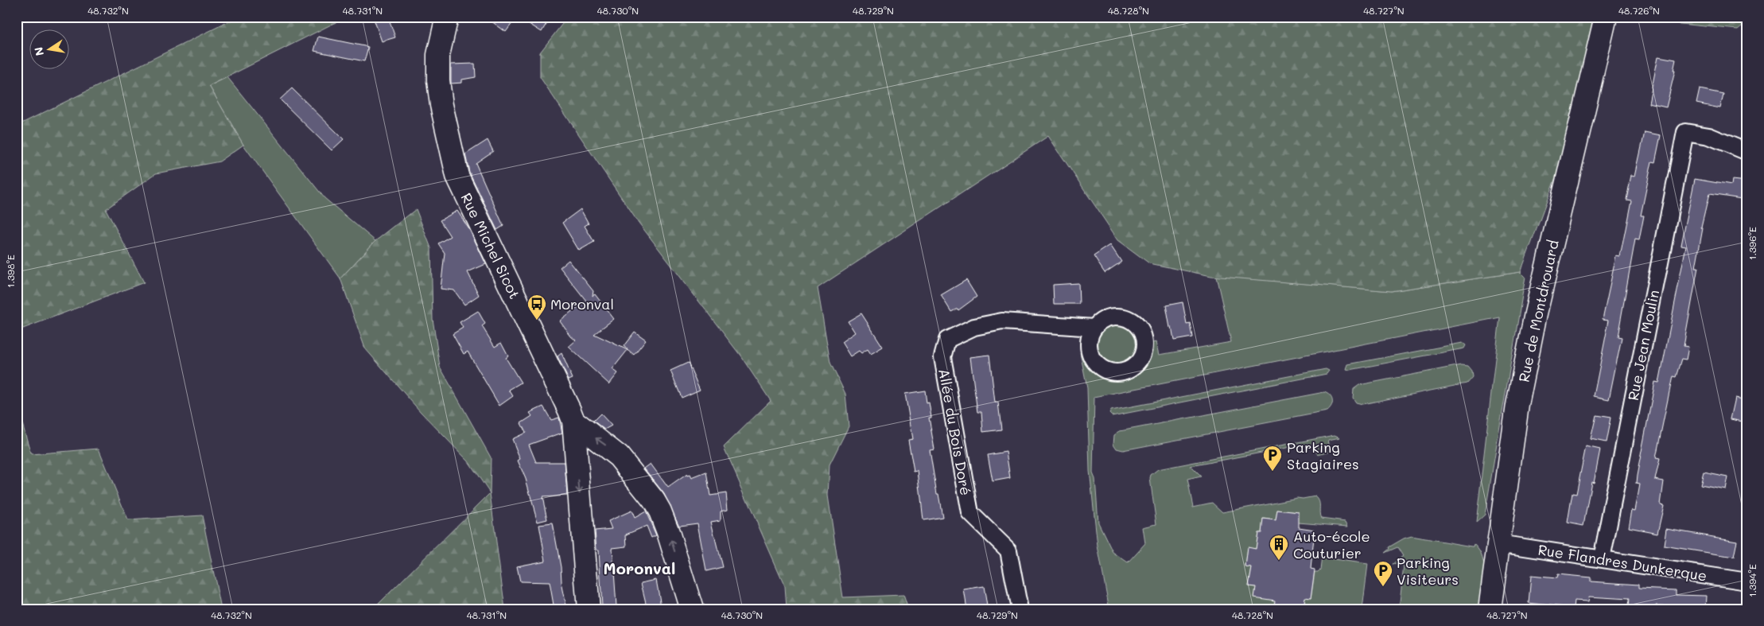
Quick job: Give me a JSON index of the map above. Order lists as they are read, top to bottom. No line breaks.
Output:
{"streets":{"street":["Rue Michel Sicot","Rue de Montdrouard","Rue Jean Moulin","Allée du Bois Doré","Rue Flandres Dunkerque"]},"crossings":[["Rue de Montdrouard","Rue Flandres Dunkerque"],["Rue Jean Moulin","Rue Flandres Dunkerque"]],"districts":["Moronval"],"places":{"bus stop":["Moronval"],"parking":["Parking Stagiaires","Parking Visiteurs"],"building":["Auto-école Couturier"]},"north":"left","coordinates":["48.732°N","48.731°N","48.730°N","48.729°N","48.728°N","48.727°N","48.726°N","1.396°E","1.398°E","1.394°E"]}
